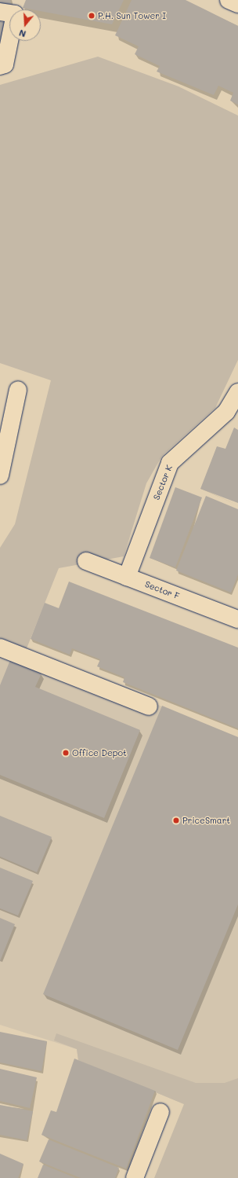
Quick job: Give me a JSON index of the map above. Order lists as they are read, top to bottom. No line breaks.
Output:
{"streets":{"street":["Sector K","Sector F"]},"crossings":[["Sector K","Sector F"]],"places":["P.H. Sun Tower I","Office Depot","PriceSmart"],"north":"bottom"}
